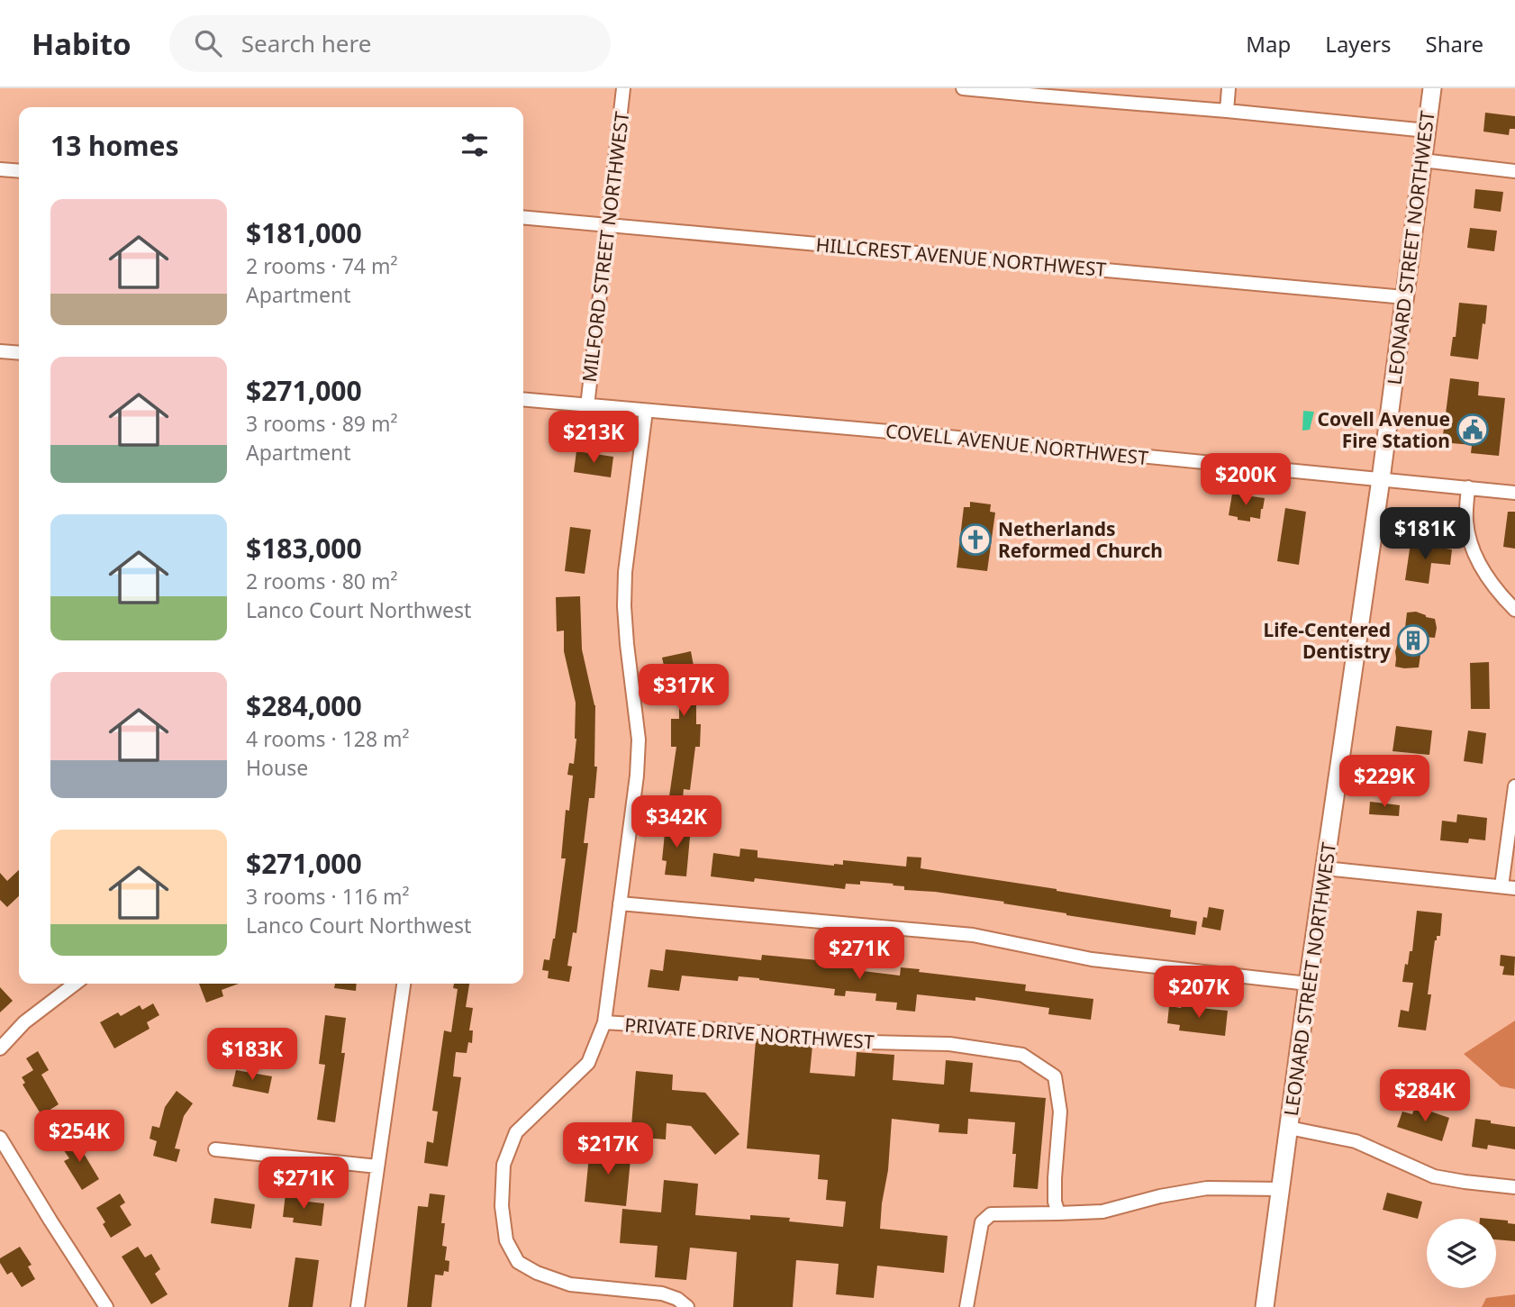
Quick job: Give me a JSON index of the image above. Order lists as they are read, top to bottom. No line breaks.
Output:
{"streets":{"main road":["LEONARD STREET NORTHWEST"],"street":["MILFORD STREET NORTHWEST","HILLCREST AVENUE NORTHWEST","COVELL AVENUE NORTHWEST","PRIVATE DRIVE NORTHWEST"]},"crossings":[["MILFORD STREET NORTHWEST","HILLCREST AVENUE NORTHWEST"],["MILFORD STREET NORTHWEST","COVELL AVENUE NORTHWEST"],["LEONARD STREET NORTHWEST","HILLCREST AVENUE NORTHWEST"],["LEONARD STREET NORTHWEST","COVELL AVENUE NORTHWEST"]],"places":{"public building":["Covell Avenue Fire Station"],"church":["Netherlands Reformed Church"],"building":["Life-Centered Dentistry"]},"page":{"header":"Habito","search":"Search here","nav":["Map","Layers","Share"],"heading":"13 homes","list":[{"name":"$181,000","note":"2 rooms · 74 m² · Apartment"},{"name":"$271,000","note":"3 rooms · 89 m² · Apartment"},{"name":"$183,000","note":"2 rooms · 80 m² · Lanco Court Northwest"},{"name":"$284,000","note":"4 rooms · 128 m² · House"},{"name":"$271,000","note":"3 rooms · 116 m² · Lanco Court Northwest"}],"price":["$213K","$200K","$181K","$317K","$229K","$342K","$271K","$207K","$183K","$284K","$254K","$217K","$271K"]}}
